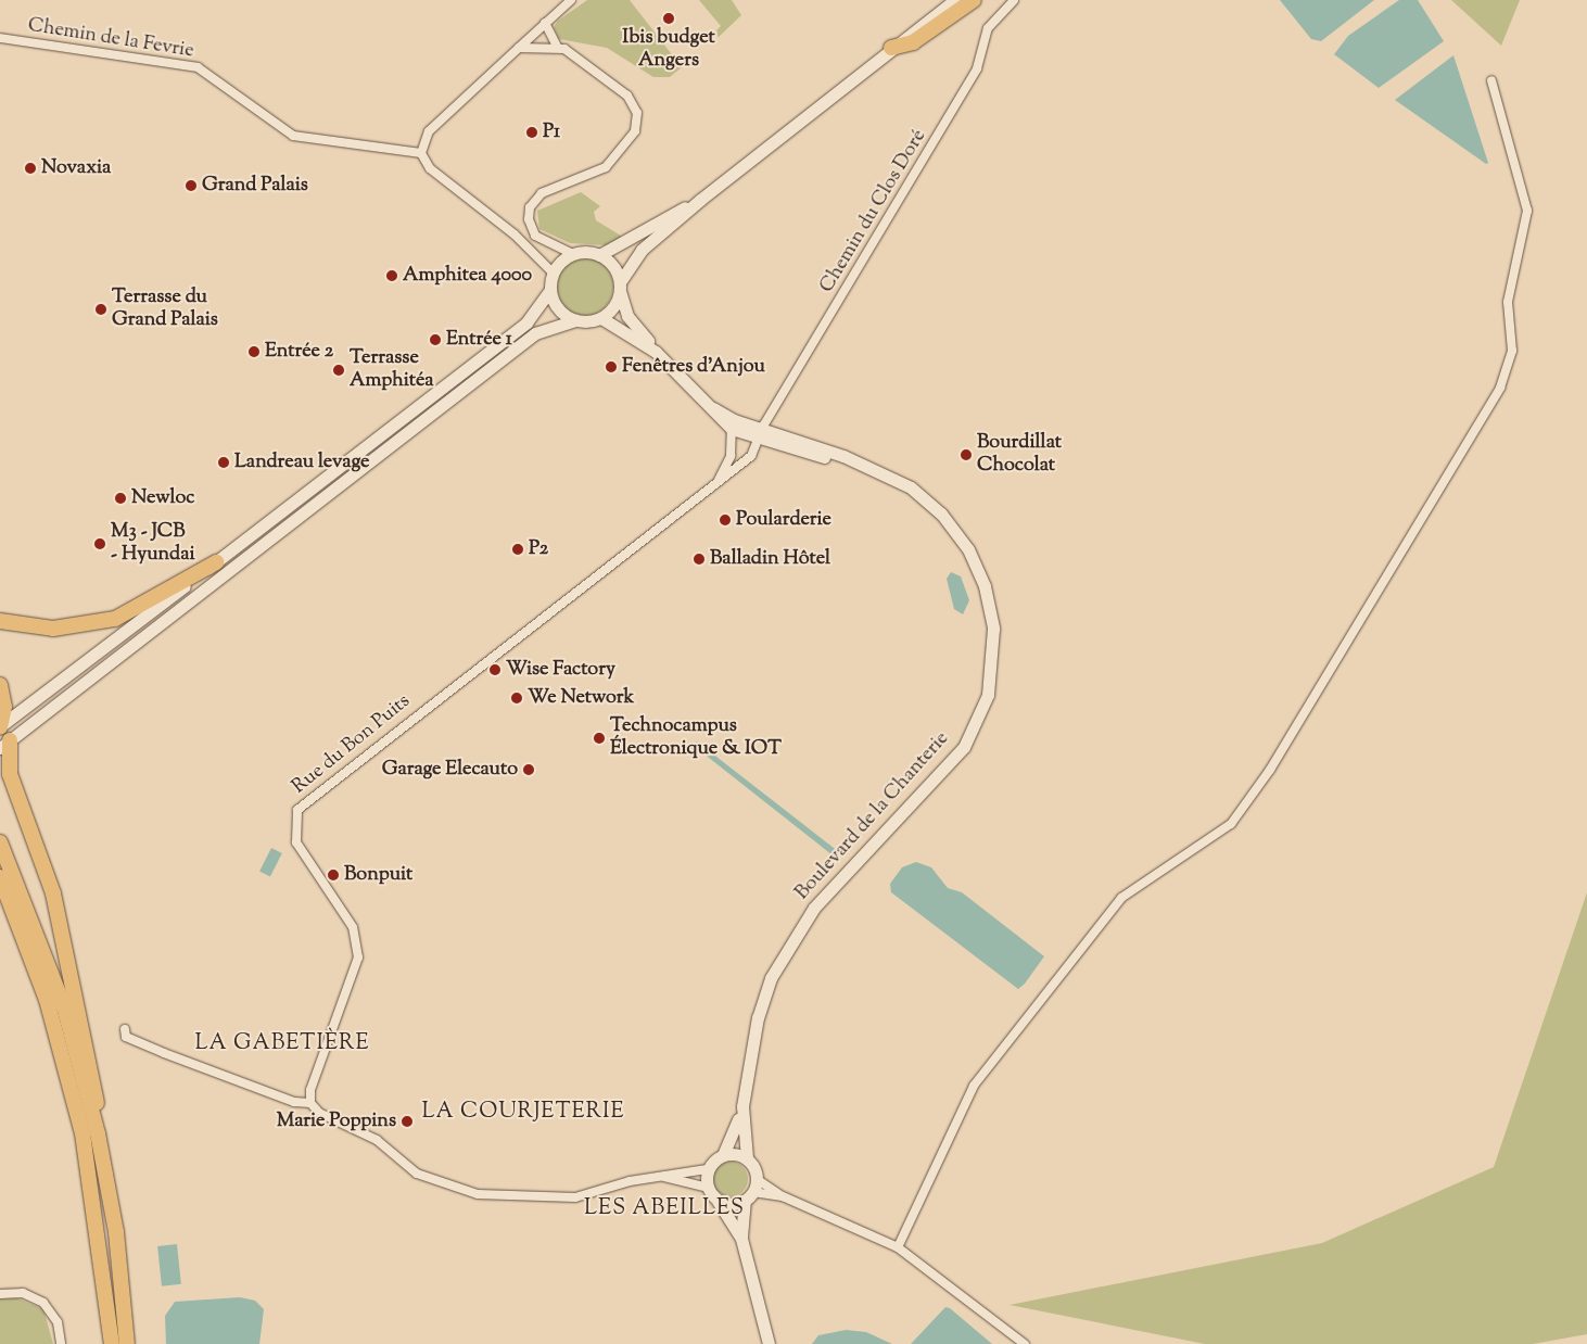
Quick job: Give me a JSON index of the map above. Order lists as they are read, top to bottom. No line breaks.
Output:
{"streets":{"main road":["Boulevard de la Chanterie"],"street":["Chemin de la Fevrie","Chemin du Clos Doré","Rue du Bon Puits"]},"crossings":[["Chemin du Clos Doré","Rue du Bon Puits"],["Chemin du Clos Doré","Boulevard de la Chanterie"],["Rue du Bon Puits","Boulevard de la Chanterie"]],"districts":["LA GABETIÈRE","LA COURJETERIE","LES ABEILLES"],"places":["Ibis budget Angers","P1","Novaxia","Grand Palais","Amphitea 4000","Terrasse du Grand Palais","Entrée 1","Entrée 2","Fenêtres d’Anjou","Terrasse Amphitéa","Bourdillat Chocolat","Landreau levage","Newloc","Poularderie","M3 - JCB - Hyundai","P2","Balladin Hôtel","Wise Factory","We Network","Technocampus Électronique & IOT","Garage Elecauto","Bonpuit","Marie Poppins"]}
